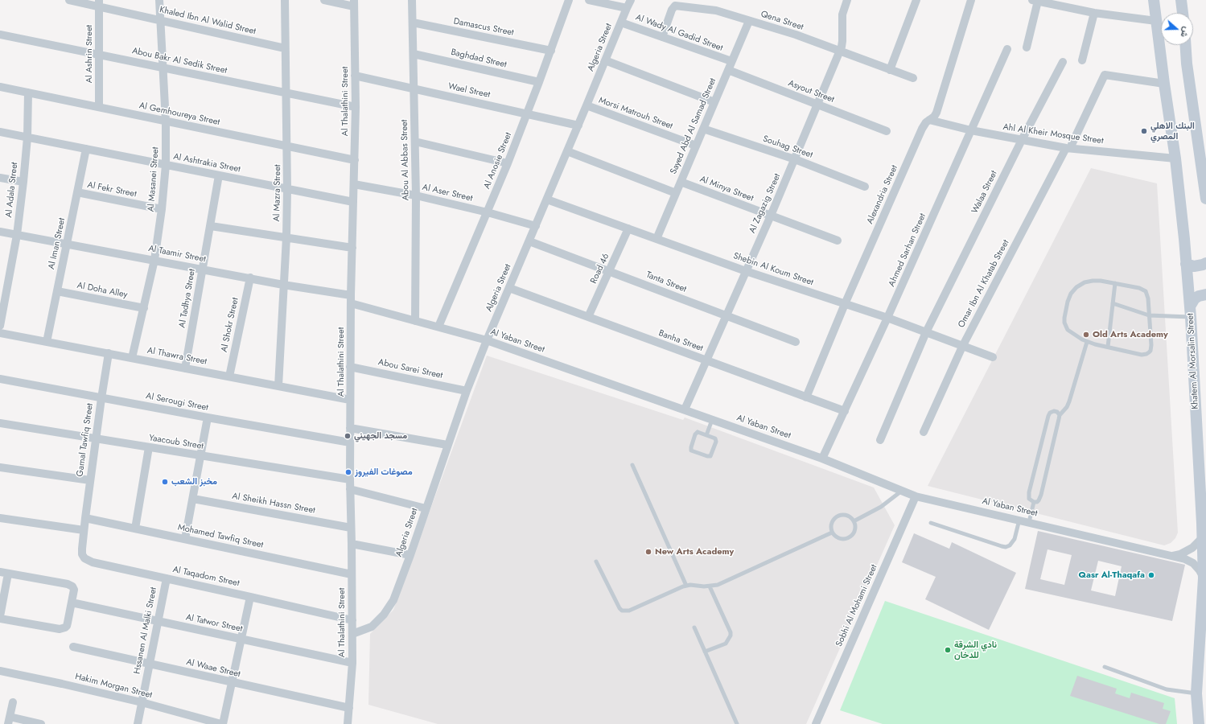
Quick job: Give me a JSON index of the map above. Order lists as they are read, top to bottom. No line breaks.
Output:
{"streets":{"main road":["Khatem Al Morsalin Street"],"street":["Khaled Ibn Al Walid Street","Qena Street","Damascus Street","Al Wady Al Gadid Street","Algeria Street","Al Ashrin Street","Baghdad Street","Abou Bakr Al Sedik Street","Wael Street","Asyout Street","Al Thalathini Street","Morsi Matrouh Street","Al Gemhoureya Street","Sayed Abd Al Samad Street","Ahl Al Kheir Mosque Street","Souhag Street","Abou Al Abbas Street","Al Anosie Street","Al Ashtrakia Street","Al Masanei Street","Al Minya Street","Al Adala Street","Al Fekr Street","Walaa Street","Al Mazra Street","Al Aser Street","Alexandria Street","Al Zagazig Street","Al Iman Street","Ahmed Sarhan Street","Al Taamir Street","Road 46","Shebin Al Koum Street","Tanta Street","Omar Ibn Al Khatab Street","Al Doha Alley","Al Tadhya Street","Al Shokr Street","Al Yaban Street","Banha Street","Al Thawra Street","Abou Sarei Street","Al Serougi Street","Gamal Tawfiq Street","Yaacoub Street","Al Sheikh Hassn Street","Mohamed Tawfiq Street","Al Taqadom Street","Sobhi Al Mohami Street","Al Tatwor Street","Hssanen Al Malki Street","Al Waae Street","Hakim Morgan Street"]},"crossings":[["Khaled Ibn Al Walid Street","Al Ashrin Street"],["Khaled Ibn Al Walid Street","Al Masanei Street"],["Khaled Ibn Al Walid Street","Al Mazra Street"],["Qena Street","Al Wady Al Gadid Street"],["Qena Street","Sayed Abd Al Samad Street"],["Qena Street","Al Zagazig Street"],["Damascus Street","Abou Al Abbas Street"],["Damascus Street","Al Anosie Street"],["Al Wady Al Gadid Street","Algeria Street"],["Al Wady Al Gadid Street","Sayed Abd Al Samad Street"],["Algeria Street","Wael Street"],["Algeria Street","Al Thalathini Street"],["Algeria Street","Morsi Matrouh Street"],["Algeria Street","Al Aser Street"],["Algeria Street","Shebin Al Koum Street"],["Algeria Street","Tanta Street"],["Algeria Street","Al Yaban Street"],["Algeria Street","Banha Street"],["Algeria Street","Abou Sarei Street"],["Al Ashrin Street","Abou Bakr Al Sedik Street"],["Al Ashrin Street","Al Gemhoureya Street"],["Baghdad Street","Abou Al Abbas Street"],["Baghdad Street","Al Anosie Street"],["Abou Bakr Al Sedik Street","Al Thalathini Street"],["Abou Bakr Al Sedik Street","Al Masanei Street"],["Abou Bakr Al Sedik Street","Al Mazra Street"],["Wael Street","Al Thalathini Street"],["Wael Street","Abou Al Abbas Street"],["Wael Street","Al Anosie Street"],["Asyout Street","Sayed Abd Al Samad Street"],["Asyout Street","Al Zagazig Street"],["Al Thalathini Street","Al Gemhoureya Street"],["Al Thalathini Street","Al Ashtrakia Street"],["Al Thalathini Street","Al Aser Street"],["Al Thalathini Street","Al Taamir Street"],["Al Thalathini Street","Al Yaban Street"],["Al Thalathini Street","Al Thawra Street"],["Al Thalathini Street","Abou Sarei Street"],["Al Thalathini Street","Al Serougi Street"],["Al Thalathini Street","Yaacoub Street"],["Al Thalathini Street","Al Sheikh Hassn Street"],["Al Thalathini Street","Mohamed Tawfiq Street"],["Al Thalathini Street","Al Taqadom Street"],["Al Thalathini Street","Al Tatwor Street"],["Al Thalathini Street","Al Waae Street"],["Morsi Matrouh Street","Sayed Abd Al Samad Street"],["Al Gemhoureya Street","Al Masanei Street"],["Al Gemhoureya Street","Al Adala Street"],["Al Gemhoureya Street","Al Mazra Street"],["Sayed Abd Al Samad Street","Souhag Street"],["Sayed Abd Al Samad Street","Al Minya Street"],["Sayed Abd Al Samad Street","Shebin Al Koum Street"],["Ahl Al Kheir Mosque Street","Walaa Street"],["Ahl Al Kheir Mosque Street","Alexandria Street"],["Ahl Al Kheir Mosque Street","Ahmed Sarhan Street"],["Ahl Al Kheir Mosque Street","Omar Ibn Al Khatab Street"],["Ahl Al Kheir Mosque Street","Khatem Al Morsalin Street"],["Souhag Street","Al Zagazig Street"],["Abou Al Abbas Street","Al Aser Street"],["Abou Al Abbas Street","Al Yaban Street"],["Al Anosie Street","Al Aser Street"],["Al Anosie Street","Al Yaban Street"],["Al Ashtrakia Street","Al Masanei Street"],["Al Ashtrakia Street","Al Adala Street"],["Al Ashtrakia Street","Al Mazra Street"],["Al Ashtrakia Street","Al Iman Street"],["Al Ashtrakia Street","Al Tadhya Street"],["Al Masanei Street","Al Fekr Street"],["Al Masanei Street","Al Taamir Street"],["Al Masanei Street","Al Doha Alley"],["Al Masanei Street","Al Thawra Street"],["Al Minya Street","Al Zagazig Street"],["Al Adala Street","Al Taamir Street"],["Al Fekr Street","Al Iman Street"],["Walaa Street","Shebin Al Koum Street"],["Al Mazra Street","Al Taamir Street"],["Al Mazra Street","Al Thawra Street"],["Alexandria Street","Shebin Al Koum Street"],["Alexandria Street","Banha Street"],["Al Zagazig Street","Shebin Al Koum Street"],["Al Zagazig Street","Tanta Street"],["Al Zagazig Street","Al Yaban Street"],["Al Zagazig Street","Banha Street"],["Al Iman Street","Al Taamir Street"],["Al Iman Street","Al Doha Alley"],["Al Iman Street","Al Thawra Street"],["Ahmed Sarhan Street","Shebin Al Koum Street"],["Ahmed Sarhan Street","Al Yaban Street"],["Ahmed Sarhan Street","Banha Street"],["Al Taamir Street","Al Tadhya Street"],["Al Taamir Street","Al Shokr Street"],["Road 46","Shebin Al Koum Street"],["Road 46","Tanta Street"],["Road 46","Banha Street"],["Shebin Al Koum Street","Omar Ibn Al Khatab Street"],["Omar Ibn Al Khatab Street","Khatem Al Morsalin Street"],["Al Tadhya Street","Al Thawra Street"],["Al Shokr Street","Al Thawra Street"],["Al Yaban Street","Khatem Al Morsalin Street"],["Al Yaban Street","Sobhi Al Mohami Street"],["Al Thawra Street","Gamal Tawfiq Street"],["Al Serougi Street","Gamal Tawfiq Street"],["Gamal Tawfiq Street","Yaacoub Street"],["Gamal Tawfiq Street","Mohamed Tawfiq Street"],["Gamal Tawfiq Street","Al Taqadom Street"],["Al Taqadom Street","Hssanen Al Malki Street"],["Al Tatwor Street","Hssanen Al Malki Street"],["Hssanen Al Malki Street","Al Waae Street"],["Hssanen Al Malki Street","Hakim Morgan Street"]],"places":["البنك الاهلي المصري","Old Arts Academy","مسجد الجهيني","مصوغات الفيروز","مخبز الشعب","New Arts Academy","Qasr Al-Thaqafa","نادي الشرقة للدخان"],"north":"right"}
